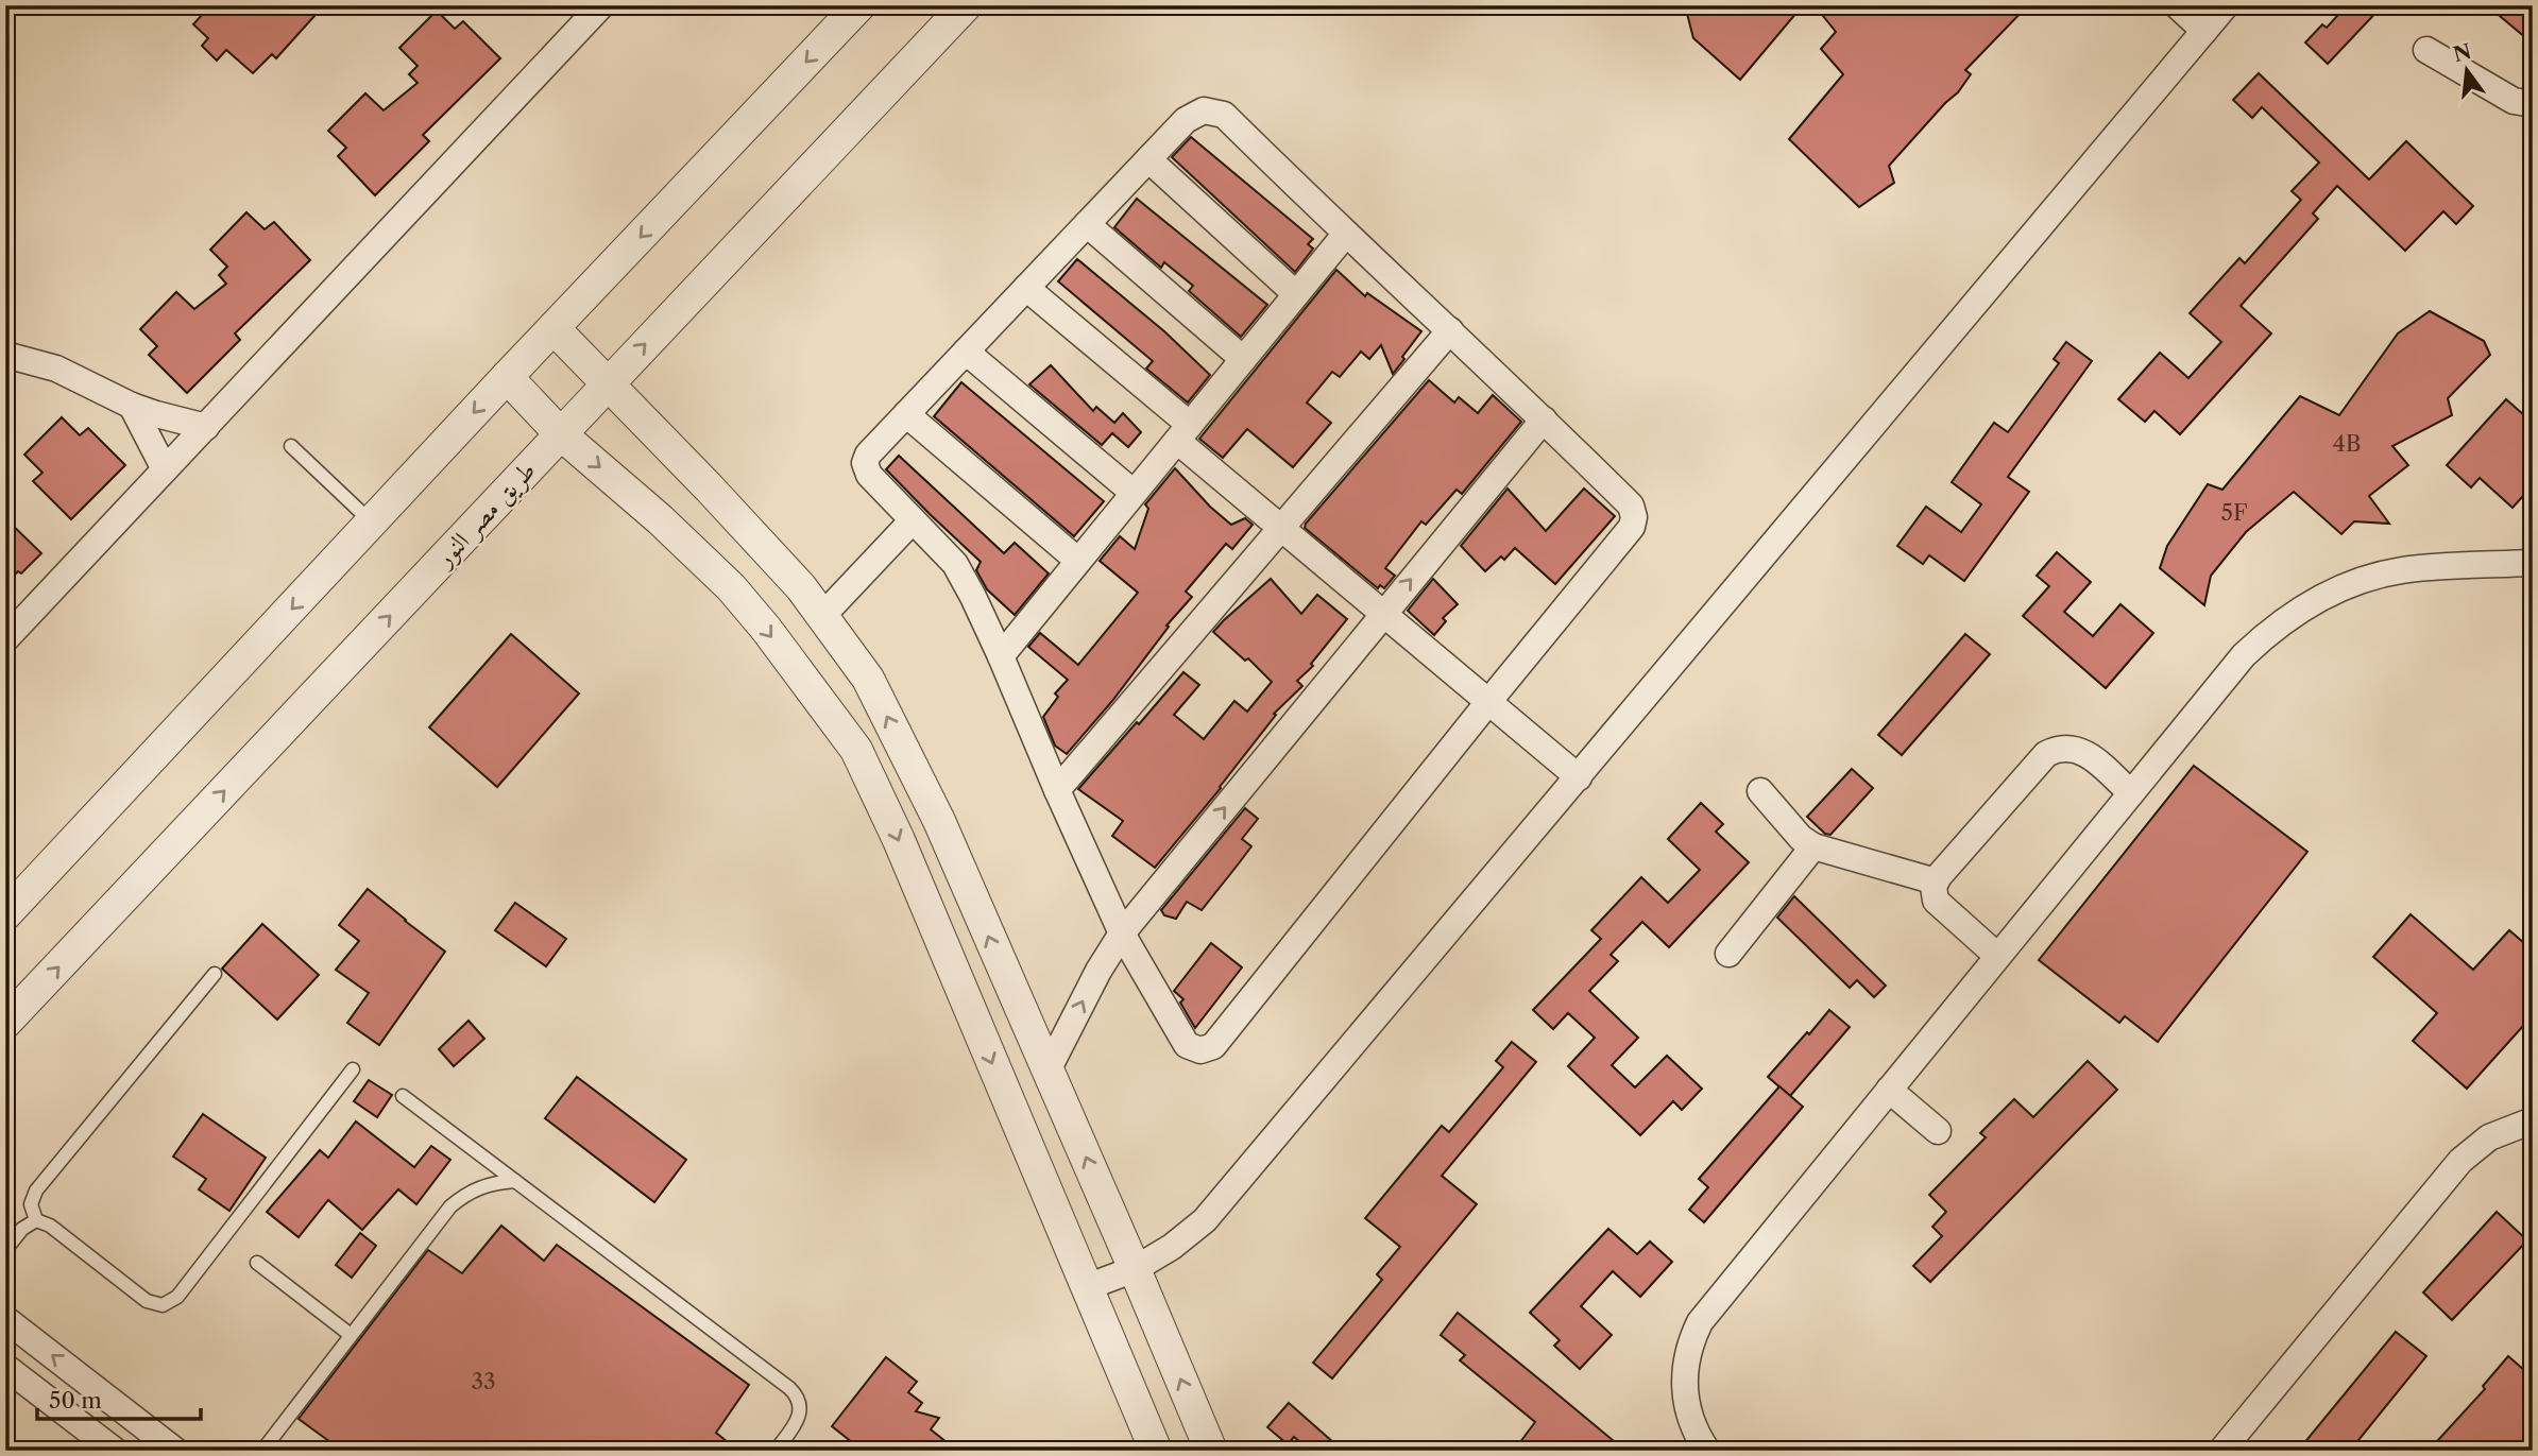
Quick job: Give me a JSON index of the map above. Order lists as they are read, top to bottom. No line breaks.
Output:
{"streets":{"street":["طريق مصر النور"]},"house_numbers":["4B","5F","33"],"scale_bar":"50 m","north":"top"}
